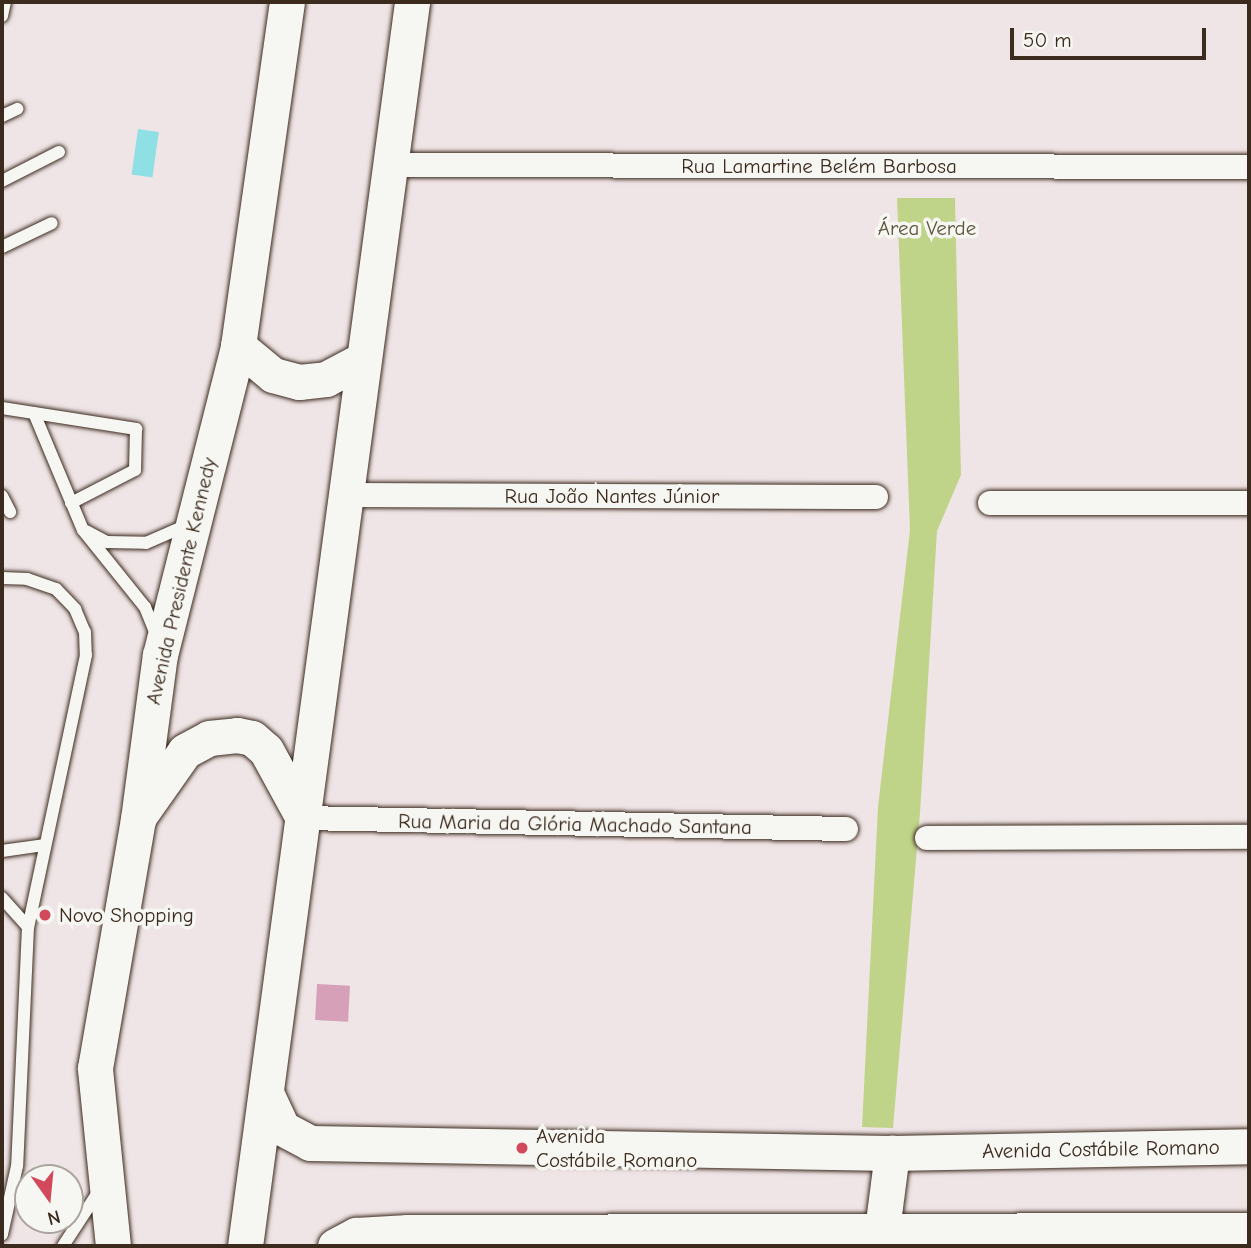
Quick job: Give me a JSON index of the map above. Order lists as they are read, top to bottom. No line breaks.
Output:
{"streets":{"main road":["Avenida Presidente Kennedy","Avenida Costábile Romano"],"street":["Rua Lamartine Belém Barbosa","Rua João Nantes Júnior","Rua Maria da Glória Machado Santana"]},"parks":["Área Verde"],"places":["Novo Shopping","Avenida Costábile Romano"],"scale_bar":"50 m","north":"bottom"}
